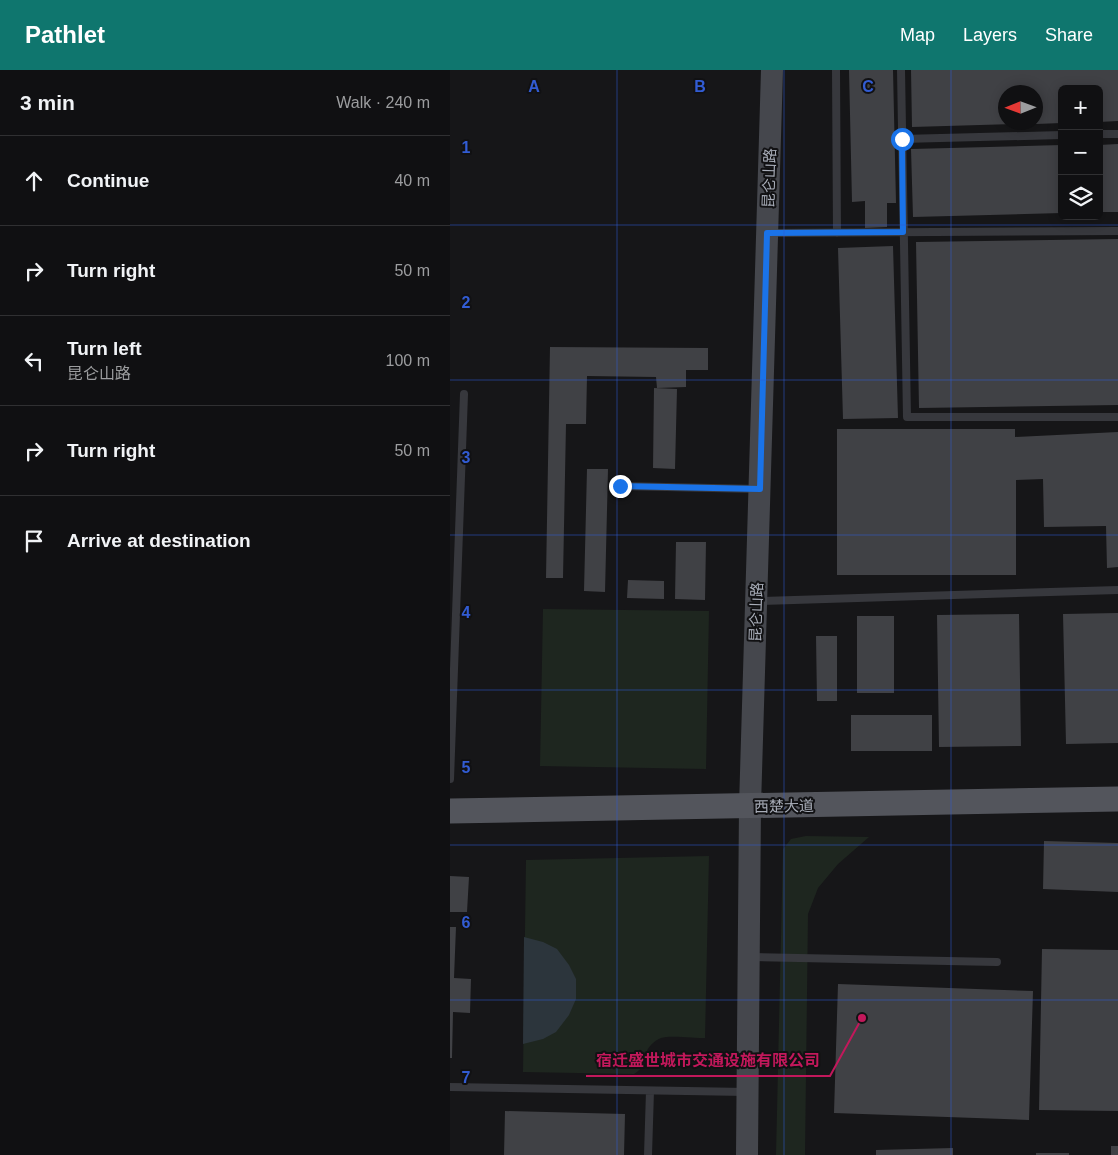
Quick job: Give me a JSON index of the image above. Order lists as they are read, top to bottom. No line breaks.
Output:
{"streets":{"main road":["西楚大道"],"street":["昆仑山路"]},"crossings":[["昆仑山路","西楚大道"]],"places":["宿迁盛世城市交通设施有限公司"],"north":"left","page":{"header":"Pathlet","nav":["Map","Layers","Share"],"heading":["3 min","Walk · 240 m"],"map_buttons":["+","−"],"list":[["Continue","40 m"],["Turn right","50 m"],["Turn left","昆仑山路","100 m"],["Turn right","50 m"],"Arrive at destination"]},"grid":{"columns":["A","B","C"],"rows":["1","2","3","4","5","6","7"]}}
